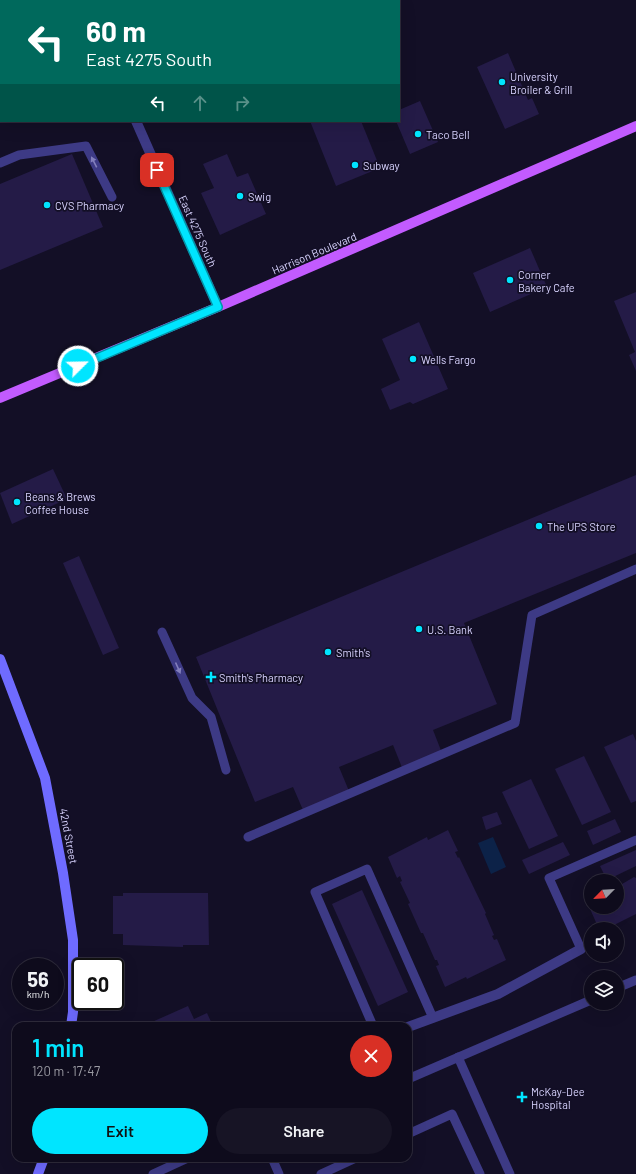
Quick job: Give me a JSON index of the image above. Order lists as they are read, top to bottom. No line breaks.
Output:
{"streets":{"main road":["Harrison Boulevard","42nd Street"],"street":["East 4275 South"]},"crossings":[["East 4275 South","Harrison Boulevard"]],"places":{"other":["University Broiler & Grill","Taco Bell","Subway","Swig","CVS Pharmacy","Corner Bakery Cafe","Wells Fargo","Beans & Brews Coffee House","The UPS Store","U.S. Bank","Smith's"],"health":["Smith's Pharmacy","McKay-Dee Hospital"]},"north":"bottom left","page":{"turn":["60 m","East 4275 South"],"speed":"56 km/h","limit":"60","heading":["1 min","120 m · 17:47"],"buttons":["Exit","Share"]}}
